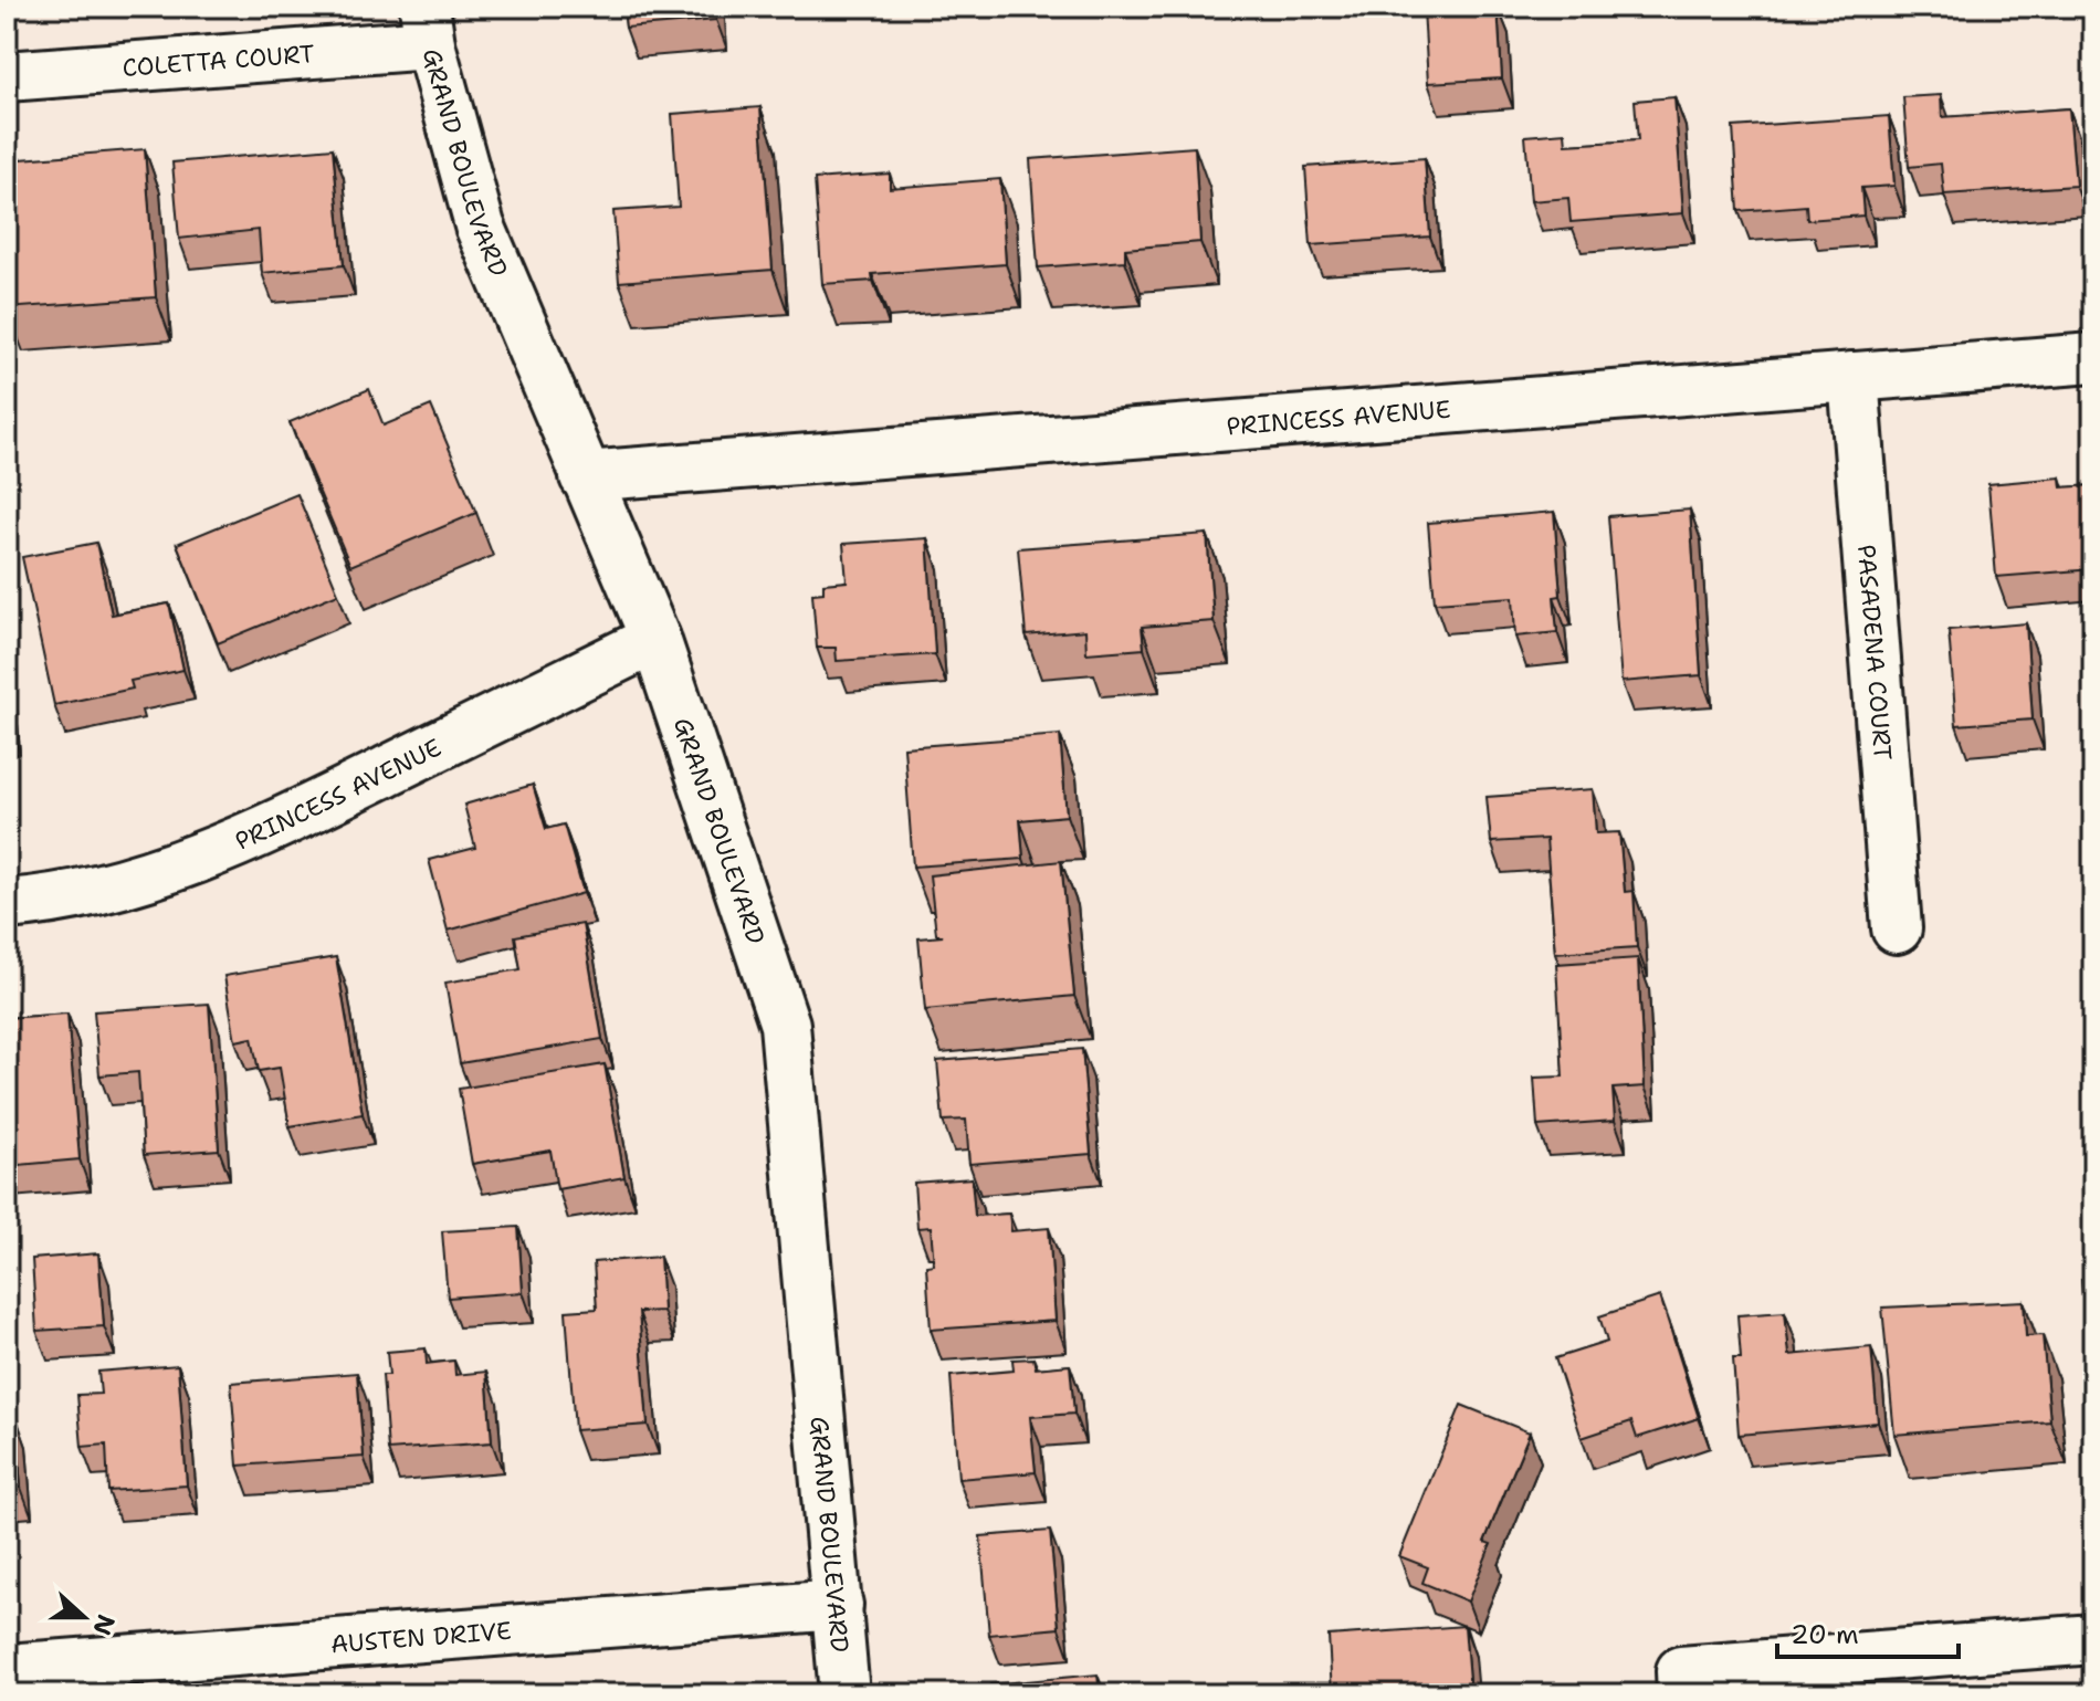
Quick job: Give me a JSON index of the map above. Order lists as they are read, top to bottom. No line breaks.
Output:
{"streets":{"street":["COLETTA COURT","GRAND BOULEVARD","PRINCESS AVENUE","PASADENA COURT","AUSTEN DRIVE"]},"crossings":[["COLETTA COURT","GRAND BOULEVARD"],["GRAND BOULEVARD","PRINCESS AVENUE"],["GRAND BOULEVARD","AUSTEN DRIVE"],["PRINCESS AVENUE","PASADENA COURT"]],"scale_bar":"20 m","north":"right"}
